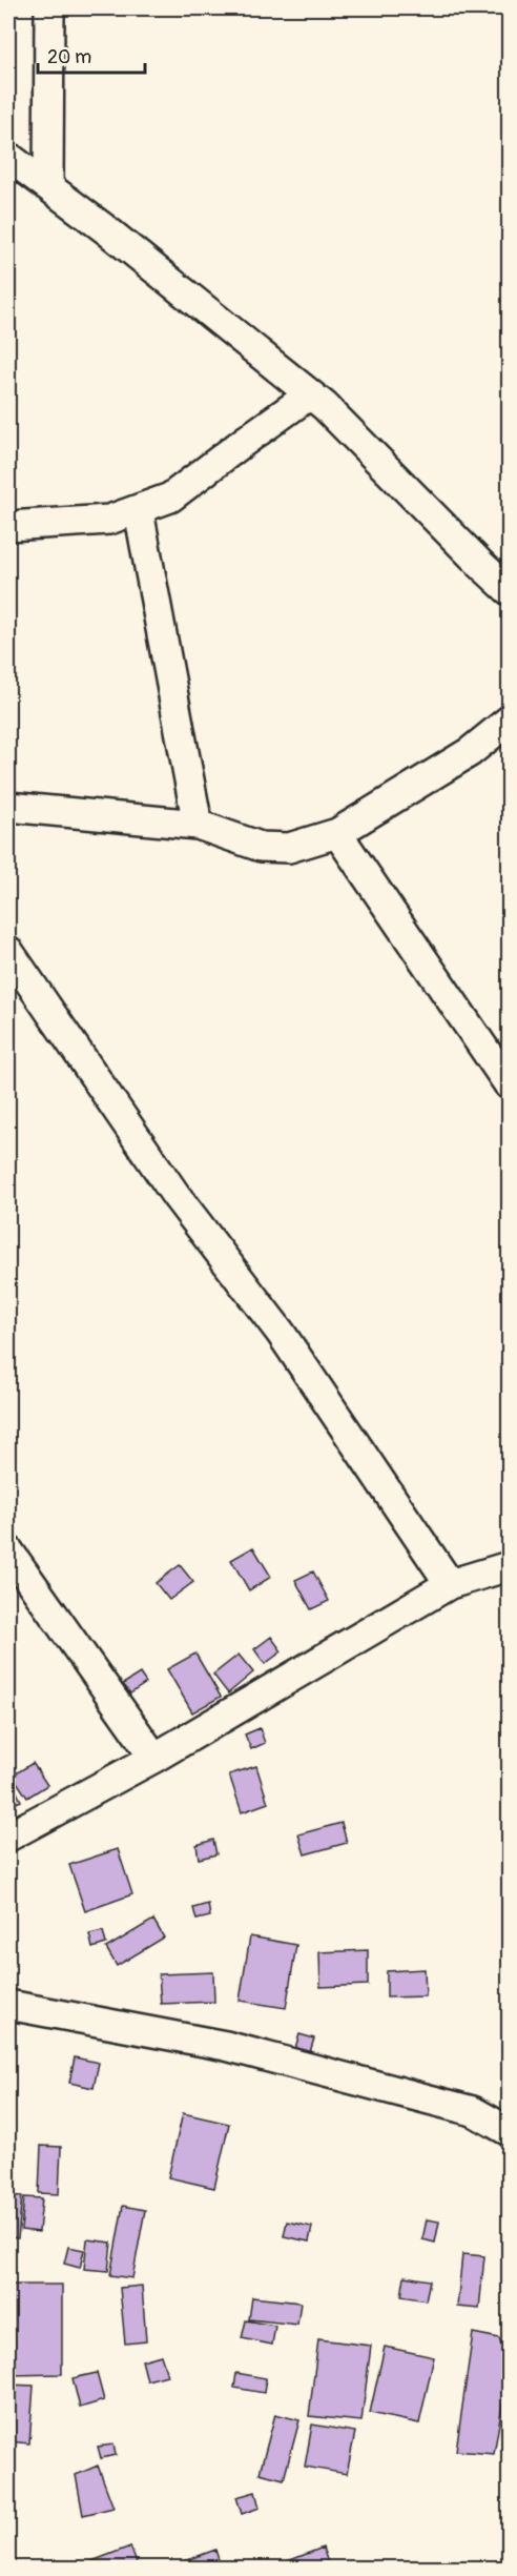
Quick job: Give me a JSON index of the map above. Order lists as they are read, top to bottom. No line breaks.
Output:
{"scale_bar":"20 m"}
